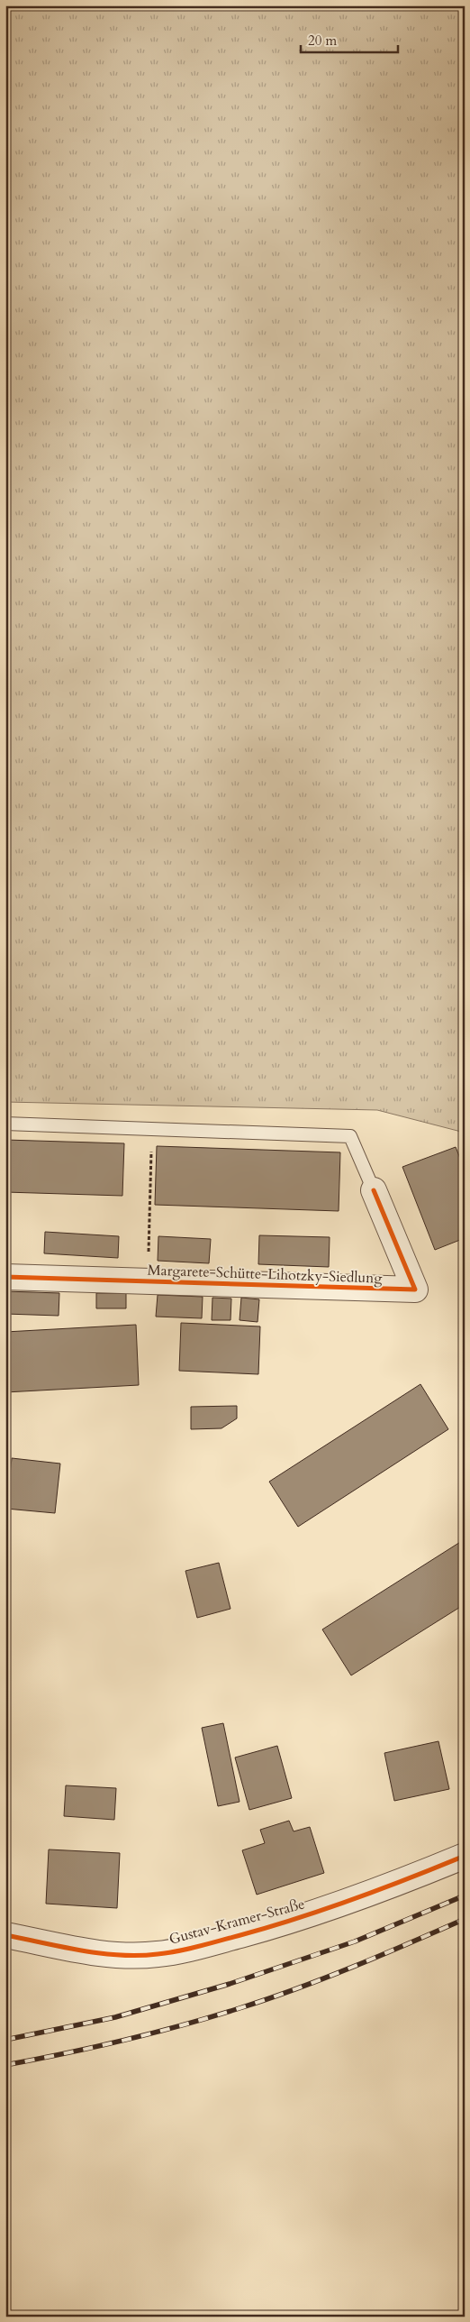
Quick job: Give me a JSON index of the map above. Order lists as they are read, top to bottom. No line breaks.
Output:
{"streets":{"street":["Margarete-Schütte-Lihotzky-Siedlung","Gustav-Kramer-Straße"]},"scale_bar":"20 m"}
